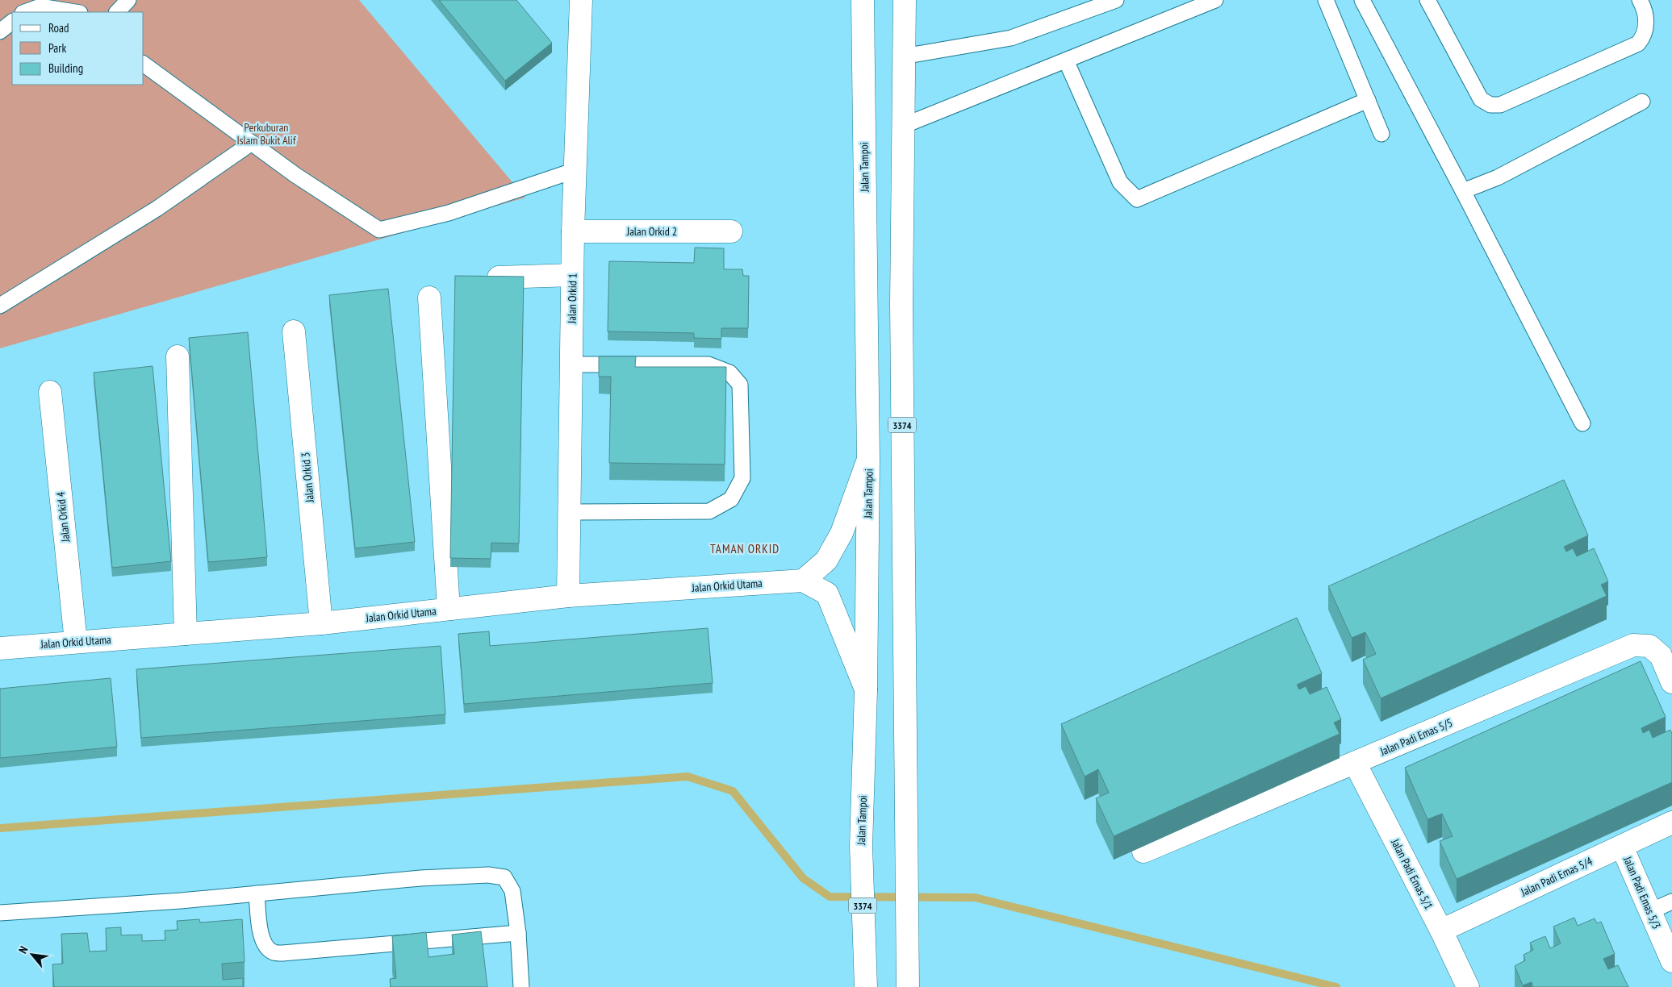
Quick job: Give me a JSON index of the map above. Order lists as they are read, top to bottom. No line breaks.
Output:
{"streets":{"street":["Jalan Tampoi","Jalan Orkid 2","Jalan Orkid 1","3374","Jalan Orkid 3","Jalan Orkid 4","Jalan Orkid Utama","Jalan Padi Emas 5/5","Jalan Padi Emas 5/1","Jalan Padi Emas 5/4","Jalan Padi Emas 5/3"]},"crossings":[["Jalan Orkid 2","Jalan Orkid 1"],["Jalan Orkid 1","Jalan Orkid Utama"],["Jalan Orkid 3","Jalan Orkid Utama"],["Jalan Orkid 4","Jalan Orkid Utama"],["Jalan Padi Emas 5/5","Jalan Padi Emas 5/1"],["Jalan Padi Emas 5/1","Jalan Padi Emas 5/4"],["Jalan Padi Emas 5/4","Jalan Padi Emas 5/3"]],"districts":["TAMAN ORKID"],"parks":["Perkuburan Islam Bukit Alif"],"legend":["Road","Park","Building"],"north":"top left"}
